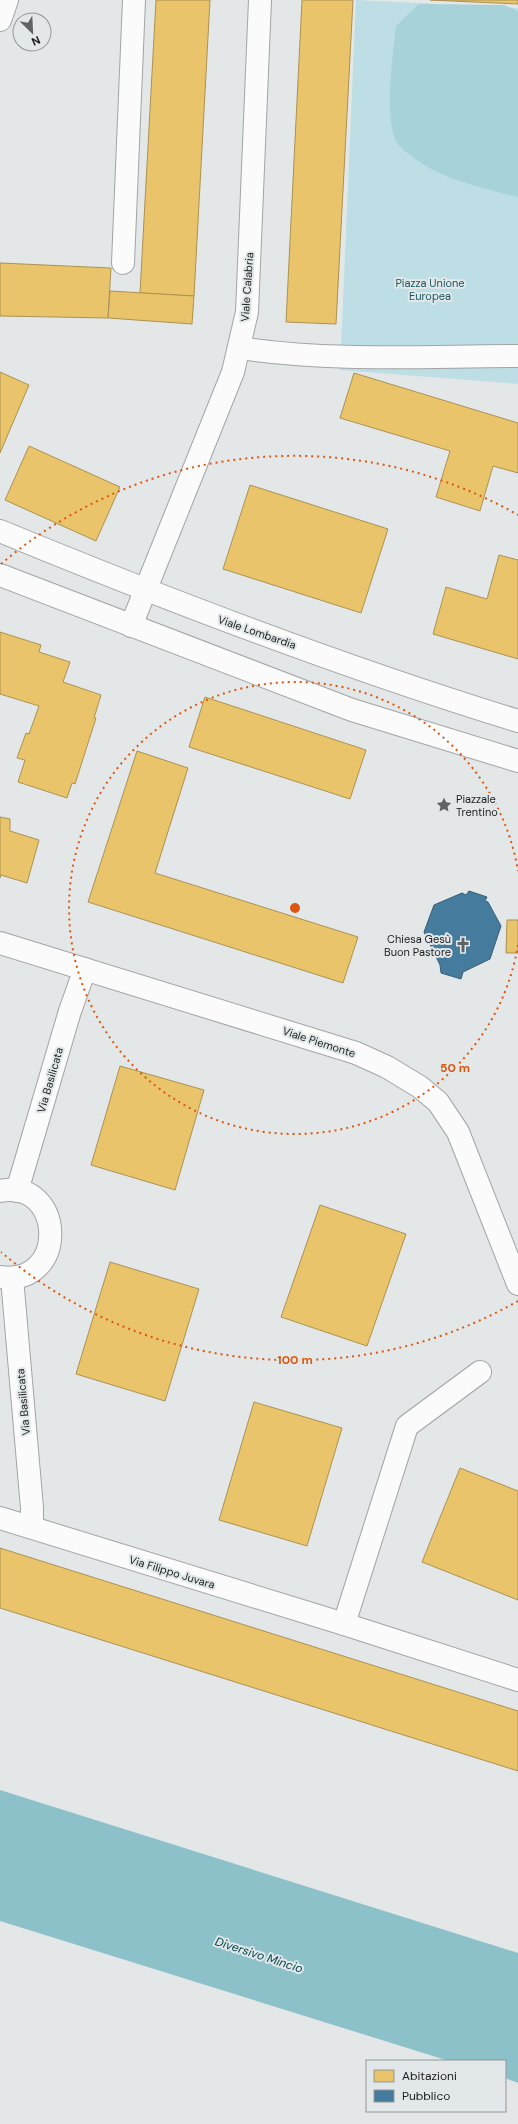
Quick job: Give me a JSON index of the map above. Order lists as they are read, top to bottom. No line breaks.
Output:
{"streets":{"street":["Viale Calabria","Viale Lombardia","Viale Piemonte","Via Basilicata","Via Filippo Juvara"]},"crossings":[["Viale Calabria","Viale Lombardia"],["Viale Piemonte","Via Basilicata"],["Via Basilicata","Via Filippo Juvara"]],"water":["Diversivo Mincio"],"parks":["Piazza Unione Europea"],"places":{"place":["Piazzale Trentino"],"church":["Chiesa Gesù Buon Pastore"]},"legend":["Abitazioni","Pubblico"],"north":"bottom right","rings":["50 m","100 m"]}
